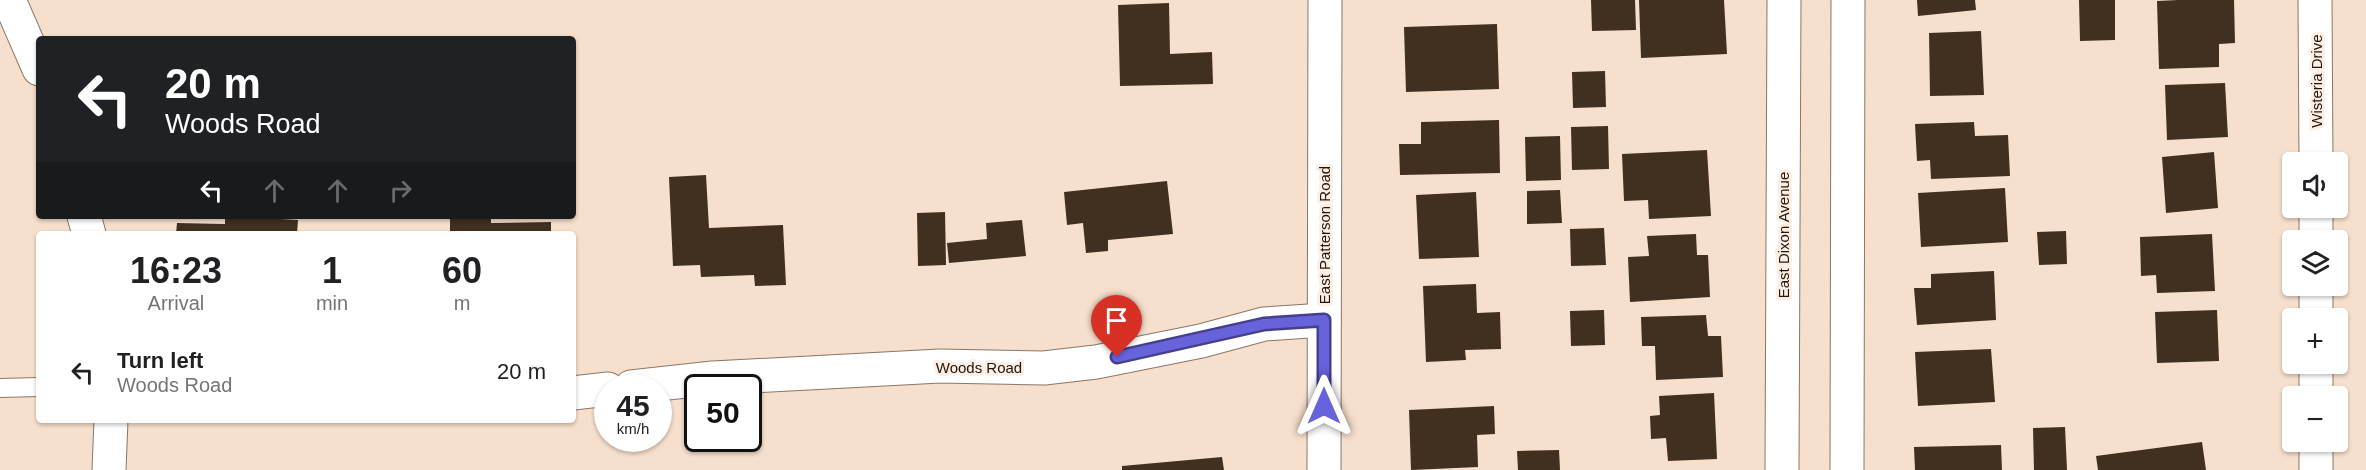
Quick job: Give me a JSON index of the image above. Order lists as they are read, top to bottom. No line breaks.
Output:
{"streets":{"street":["Wisteria Drive","East Patterson Road","East Dixon Avenue","Woods Road"]},"crossings":[["East Patterson Road","Woods Road"]],"page":{"turn":["20 m","Woods Road"],"map_buttons":["+","−"],"eta":["16:23","Arrival","1","min","60","m"],"list":[{"name":"Turn left","note":"Woods Road","value":"20 m"}],"speed":"45 km/h","limit":"50"}}
